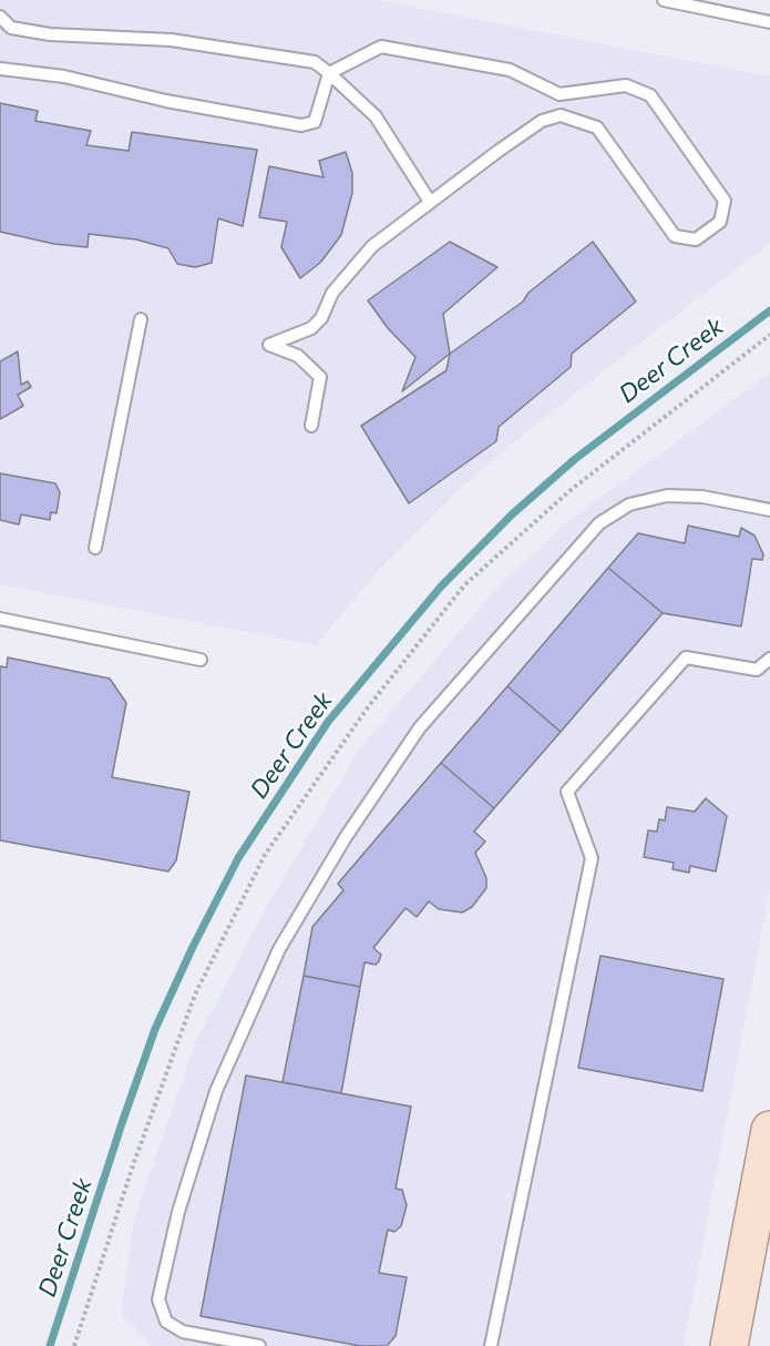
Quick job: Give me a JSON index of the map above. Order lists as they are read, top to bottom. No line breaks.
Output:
{"water":["Deer Creek"]}
